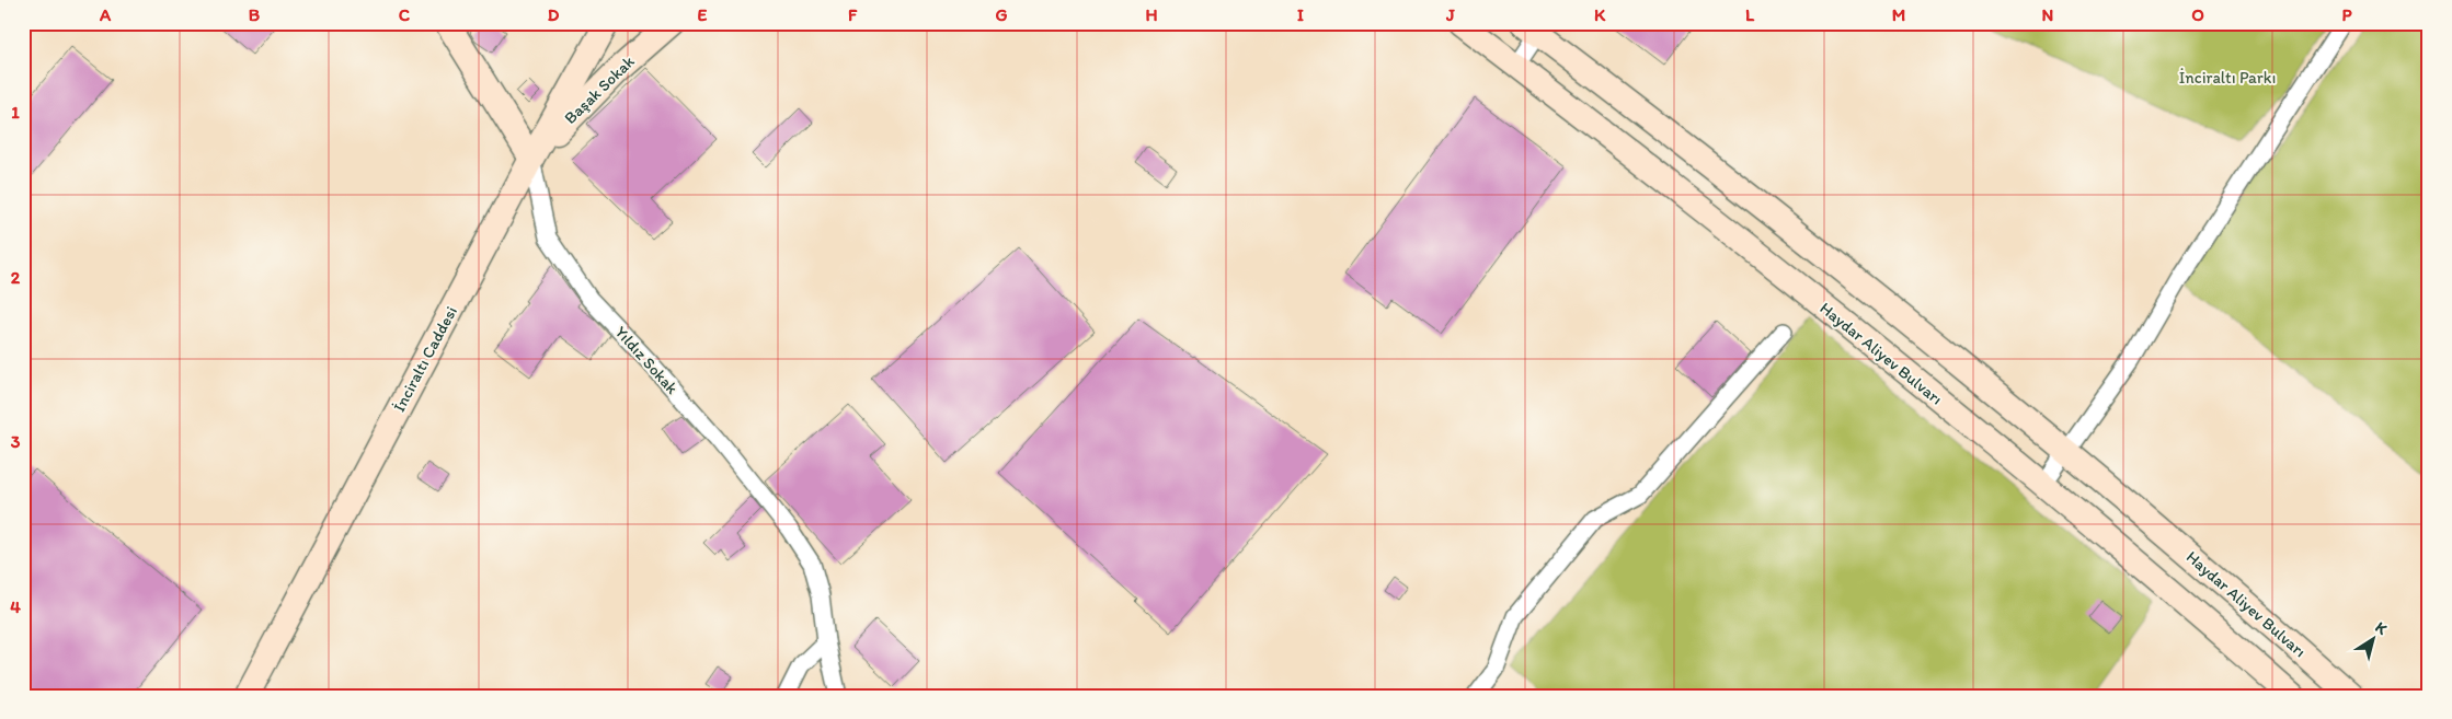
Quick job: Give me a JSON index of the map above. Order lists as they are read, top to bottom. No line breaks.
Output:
{"streets":{"main road":["Başak Sokak","Haydar Aliyev Bulvarı","İnciraltı Caddesi","Yıldız Sokak"]},"crossings":[["Başak Sokak","İnciraltı Caddesi"],["Başak Sokak","Yıldız Sokak"],["İnciraltı Caddesi","Yıldız Sokak"]],"parks":["İnciraltı Parkı"],"north":"top right","grid":{"columns":["A","B","C","D","E","F","G","H","I","J","K","L","M","N","O","P"],"rows":["1","2","3","4"]}}
